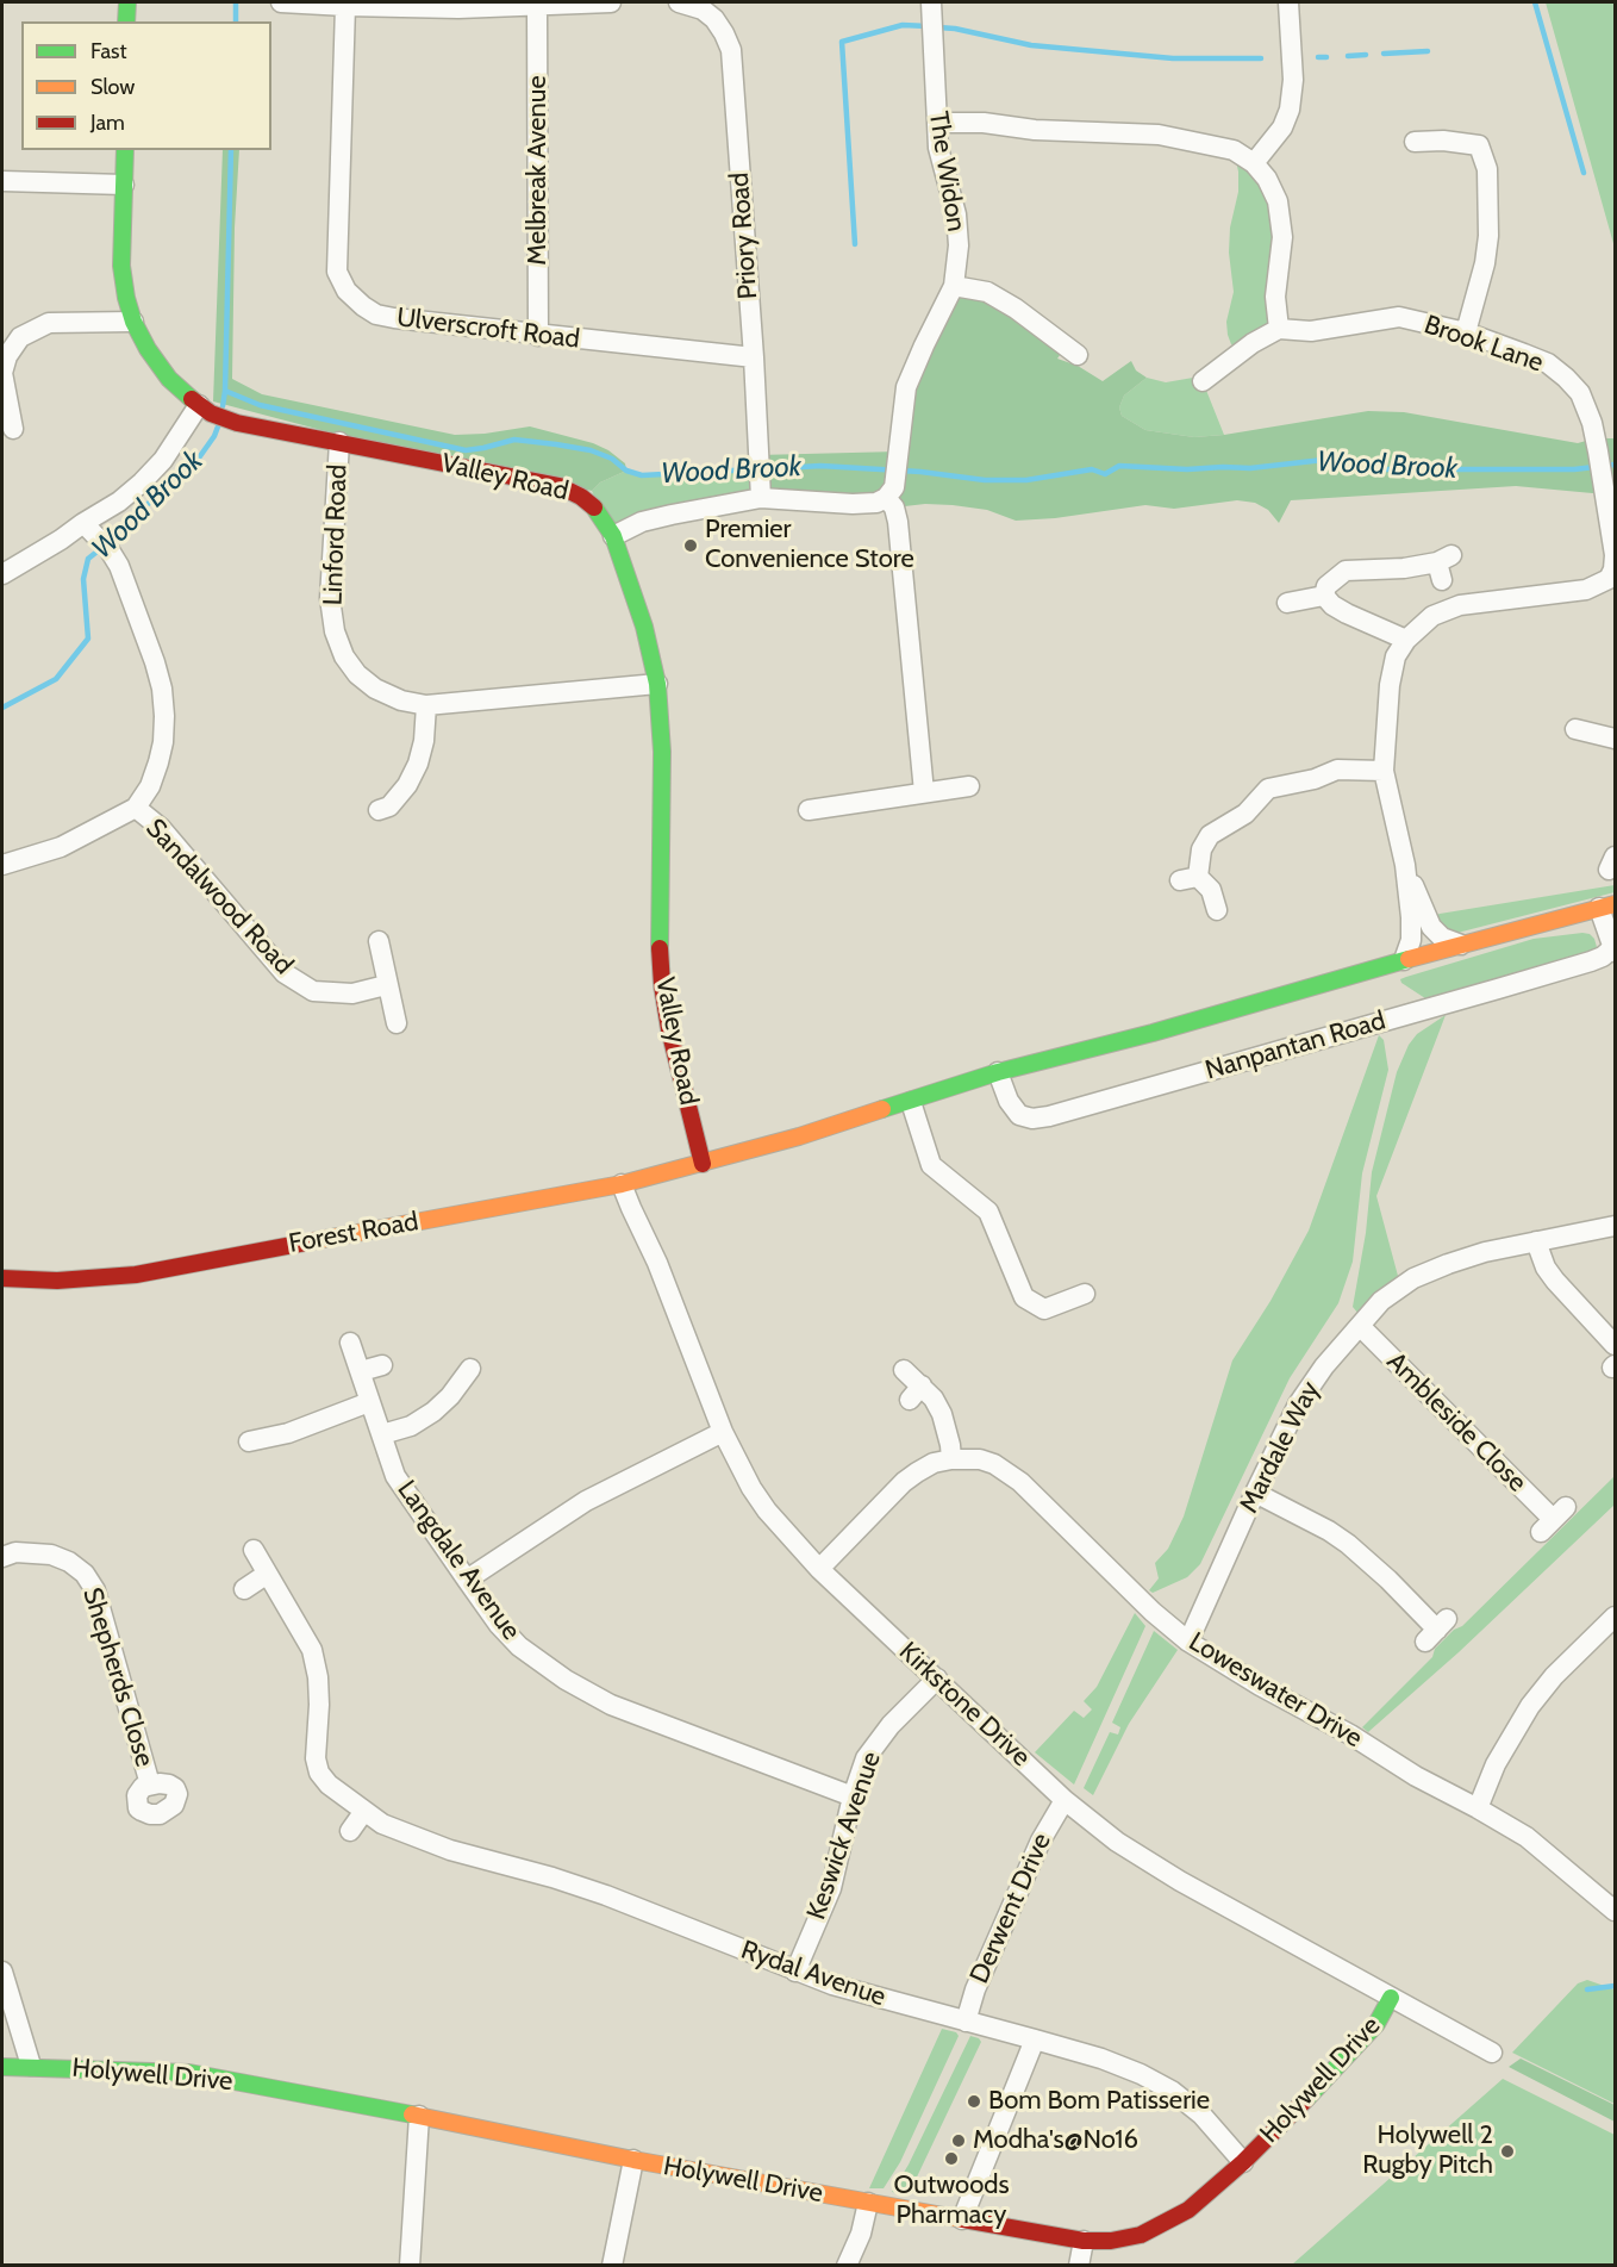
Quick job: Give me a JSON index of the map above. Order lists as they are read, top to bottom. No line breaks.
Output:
{"streets":{"street":["Melbreak Avenue","The Widon","Priory Road","Ulverscroft Road","Brook Lane","Valley Road","Linford Road","Sandalwood Road","Nanpantan Road","Forest Road","Ambleside Close","Mardale Way","Langdale Avenue","Shepherds Close","Loweswater Drive","Kirkstone Drive","Keswick Avenue","Derwent Drive","Rydal Avenue","Holywell Drive"]},"crossings":[["Melbreak Avenue","Ulverscroft Road"],["Priory Road","Ulverscroft Road"],["Brook Lane","Nanpantan Road"],["Valley Road","Linford Road"],["Valley Road","Nanpantan Road"],["Valley Road","Forest Road"],["Nanpantan Road","Forest Road"],["Forest Road","Kirkstone Drive"],["Ambleside Close","Mardale Way"],["Mardale Way","Loweswater Drive"],["Langdale Avenue","Keswick Avenue"],["Loweswater Drive","Kirkstone Drive"],["Kirkstone Drive","Keswick Avenue"],["Kirkstone Drive","Derwent Drive"],["Kirkstone Drive","Holywell Drive"],["Keswick Avenue","Rydal Avenue"],["Derwent Drive","Rydal Avenue"],["Rydal Avenue","Holywell Drive"]],"water":["Wood Brook"],"places":["Premier Convenience Store","Bom Bom Patisserie","Modha's@No16","Holywell 2 Rugby Pitch","Outwoods Pharmacy"],"legend":["Fast","Slow","Jam"]}
